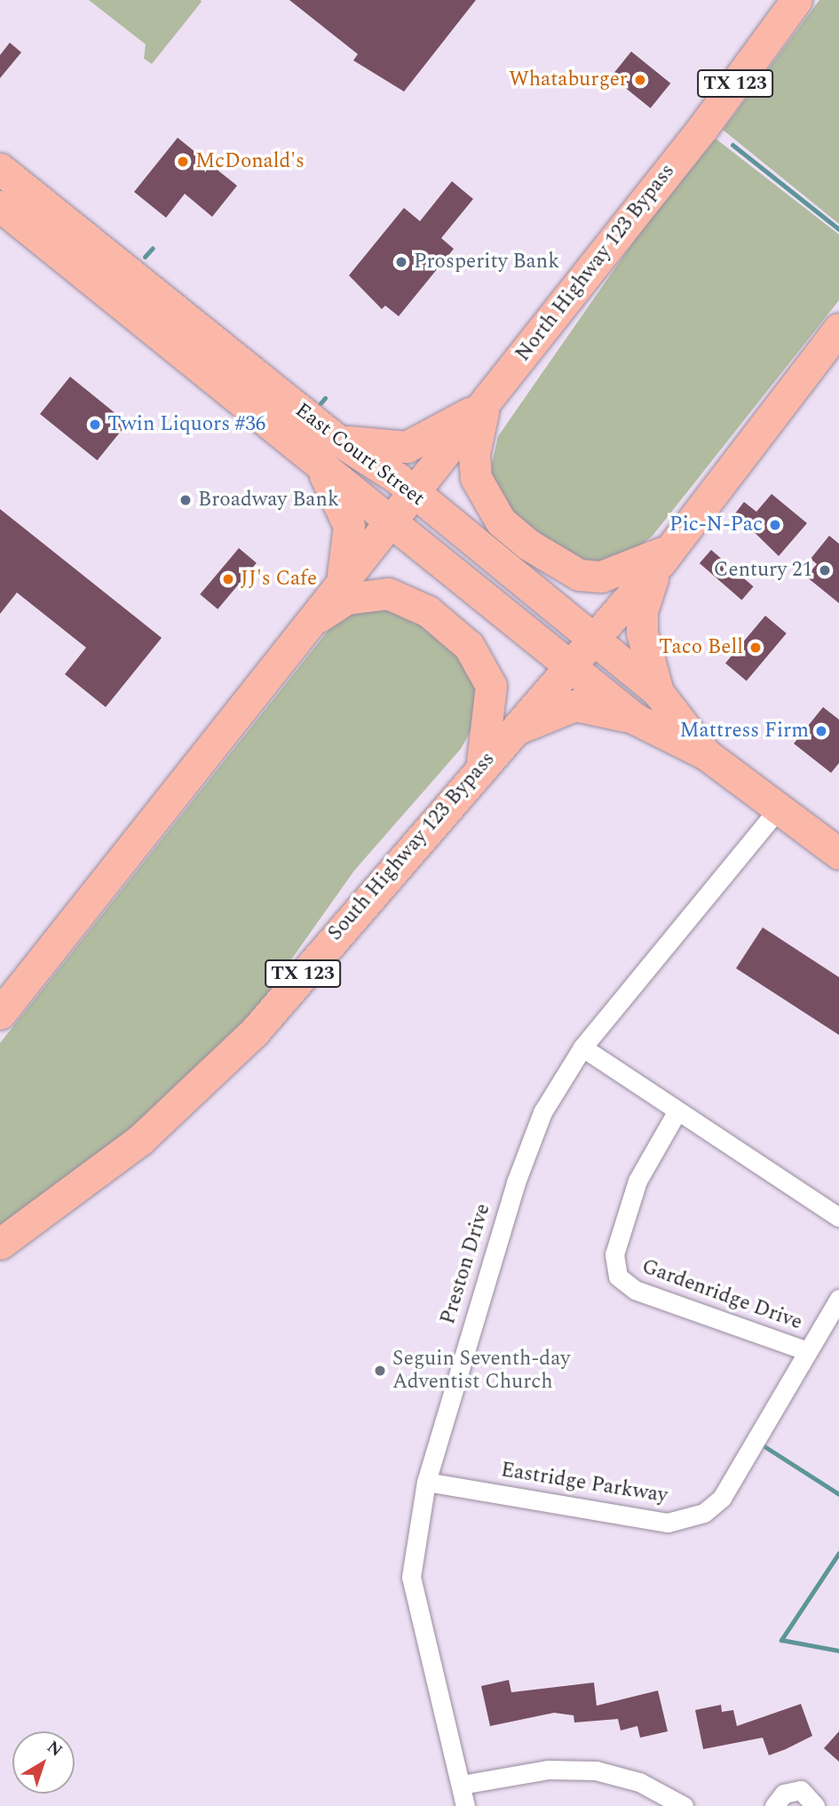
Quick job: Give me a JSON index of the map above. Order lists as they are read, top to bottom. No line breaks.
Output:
{"streets":{"main road":["TX 123","North Highway 123 Bypass","East Court Street","South Highway 123 Bypass"],"street":["Preston Drive","Gardenridge Drive","Eastridge Parkway"]},"crossings":[["TX 123","North Highway 123 Bypass"],["TX 123","East Court Street"],["TX 123","South Highway 123 Bypass"],["North Highway 123 Bypass","East Court Street"],["East Court Street","South Highway 123 Bypass"],["East Court Street","Preston Drive"],["Preston Drive","Eastridge Parkway"],["Gardenridge Drive","Eastridge Parkway"]],"places":["Whataburger","McDonald's","Prosperity Bank","Twin Liquors #36","Broadway Bank","Pic-N-Pac","Century 21","JJ's Cafe","Taco Bell","Mattress Firm","Seguin Seventh-day Adventist Church"],"north":"top right"}
